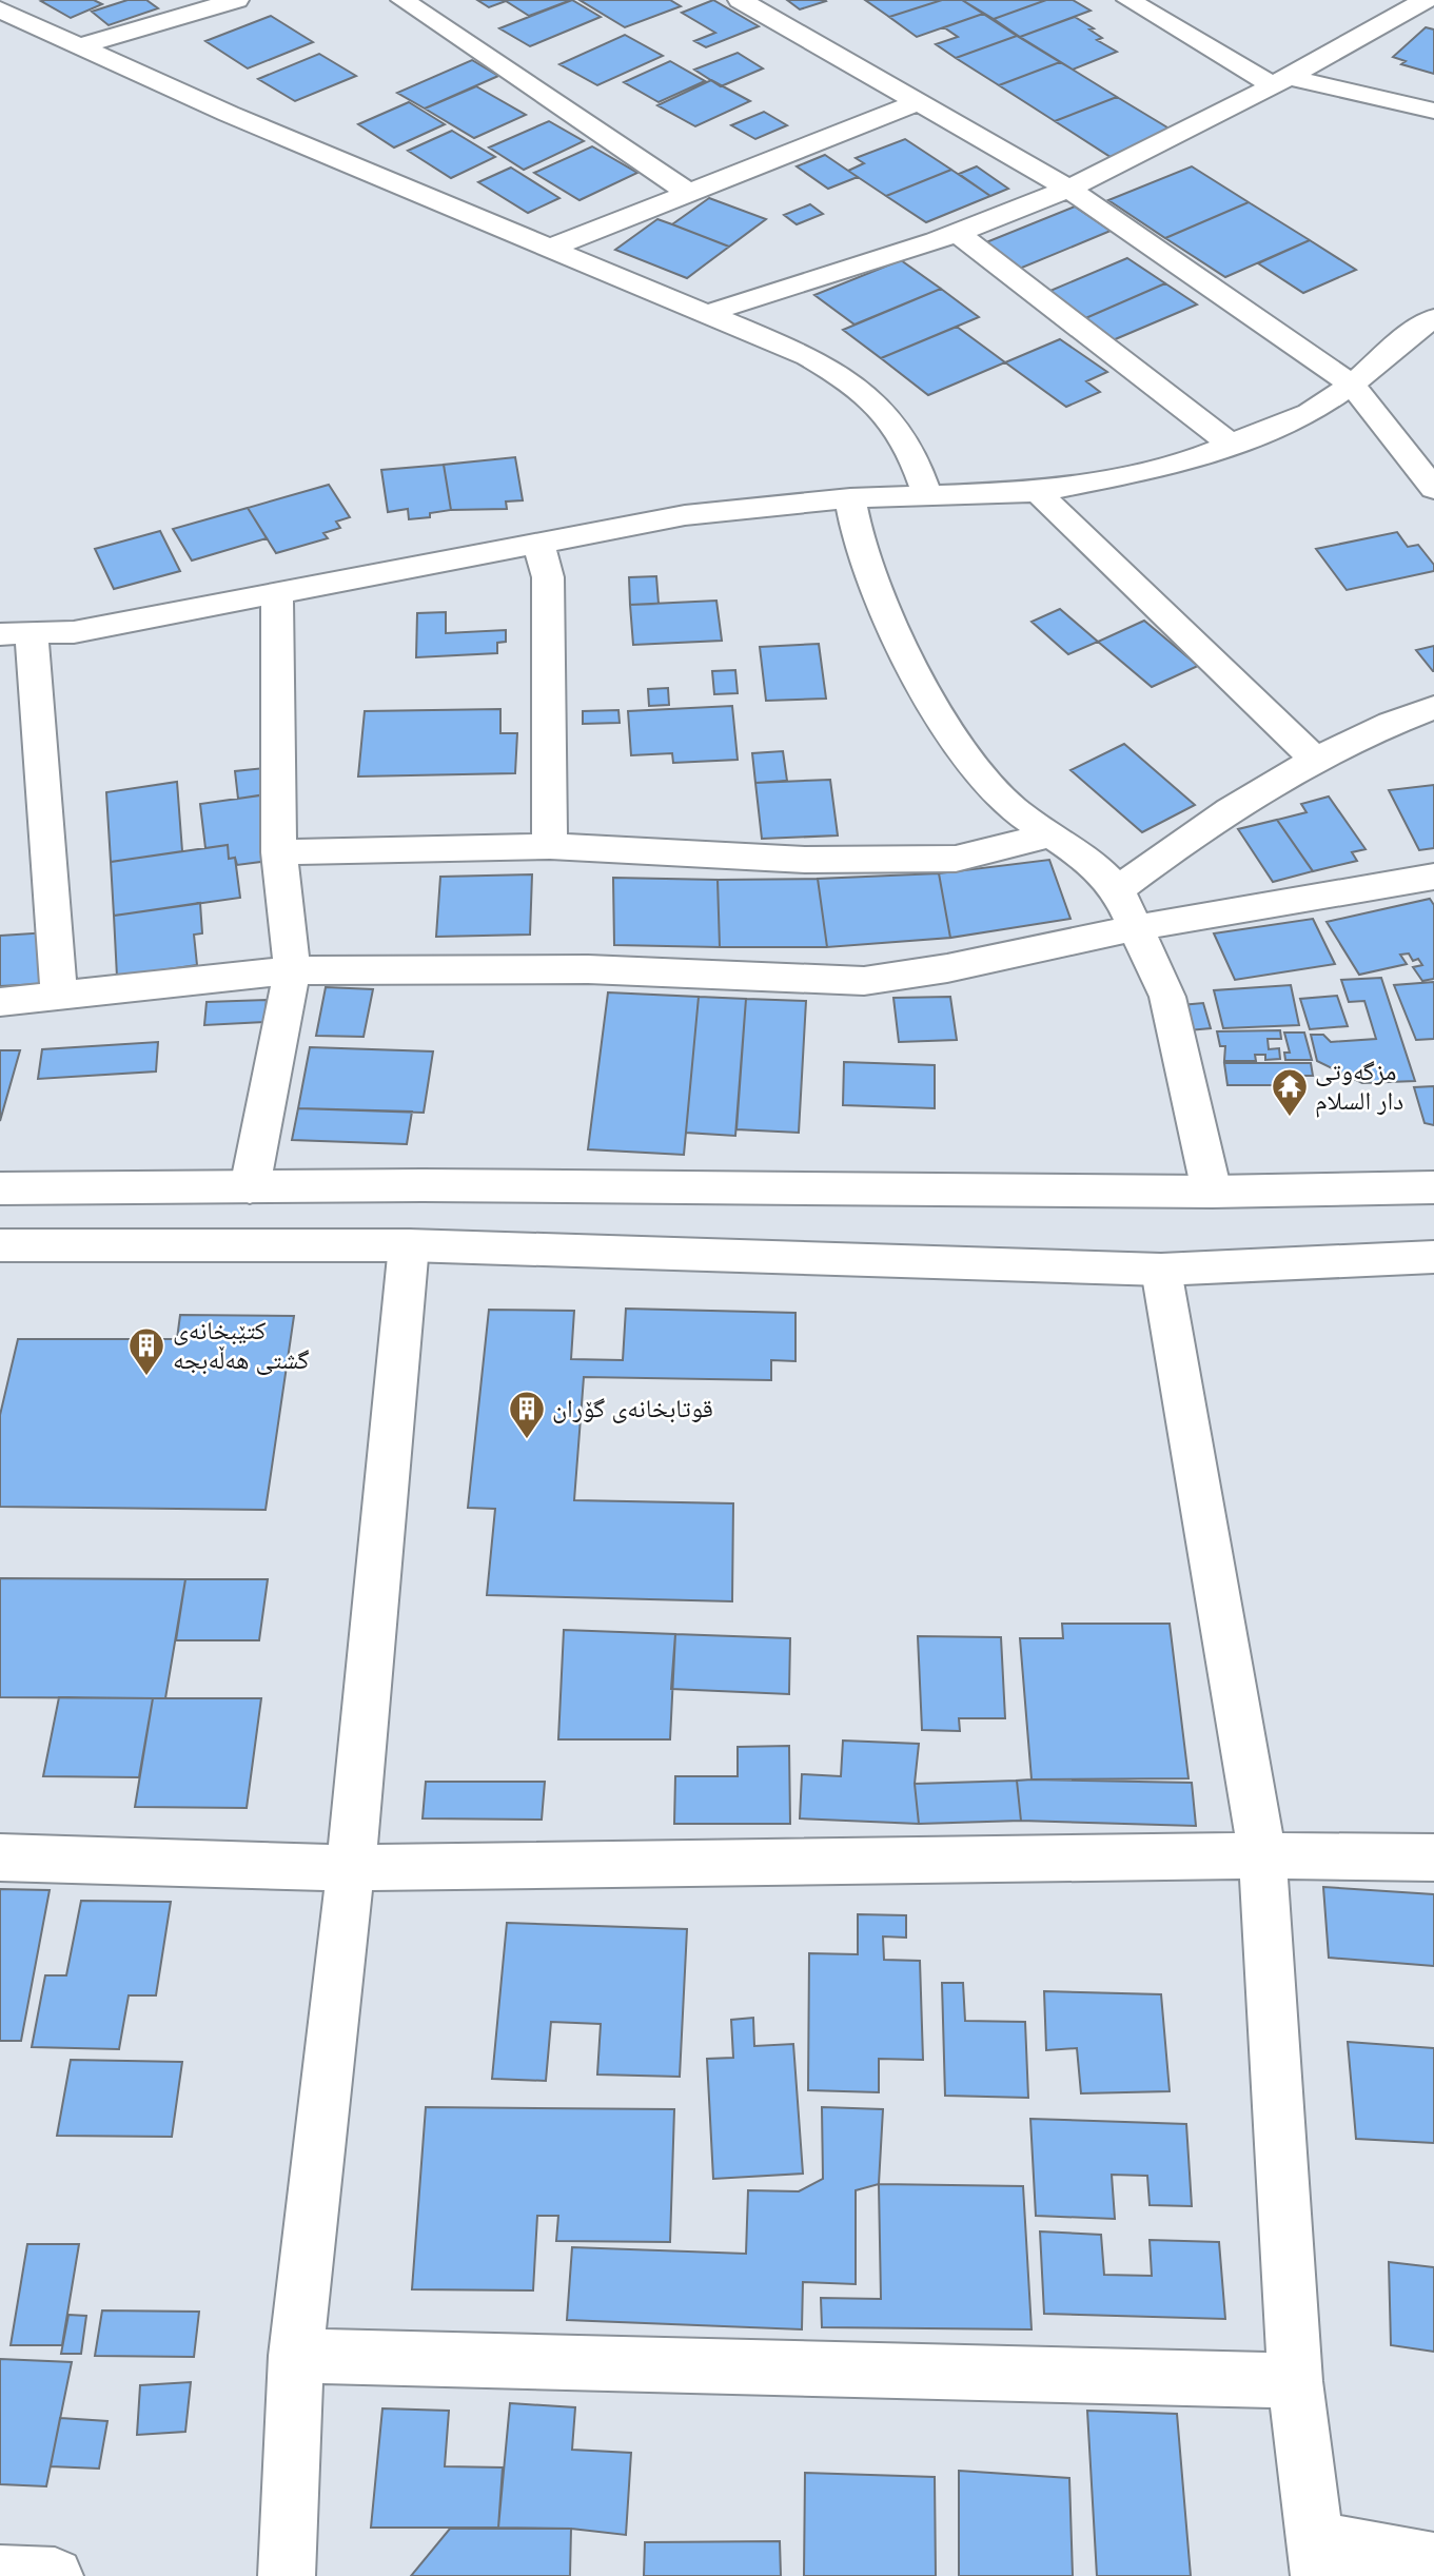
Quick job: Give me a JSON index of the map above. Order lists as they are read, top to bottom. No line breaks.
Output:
{"places":{"temple":["مزگەوتی دار السلام"],"building":["کتێبخانەی گشتی هەڵەبجە","قوتابخانەی گۆران"]}}
